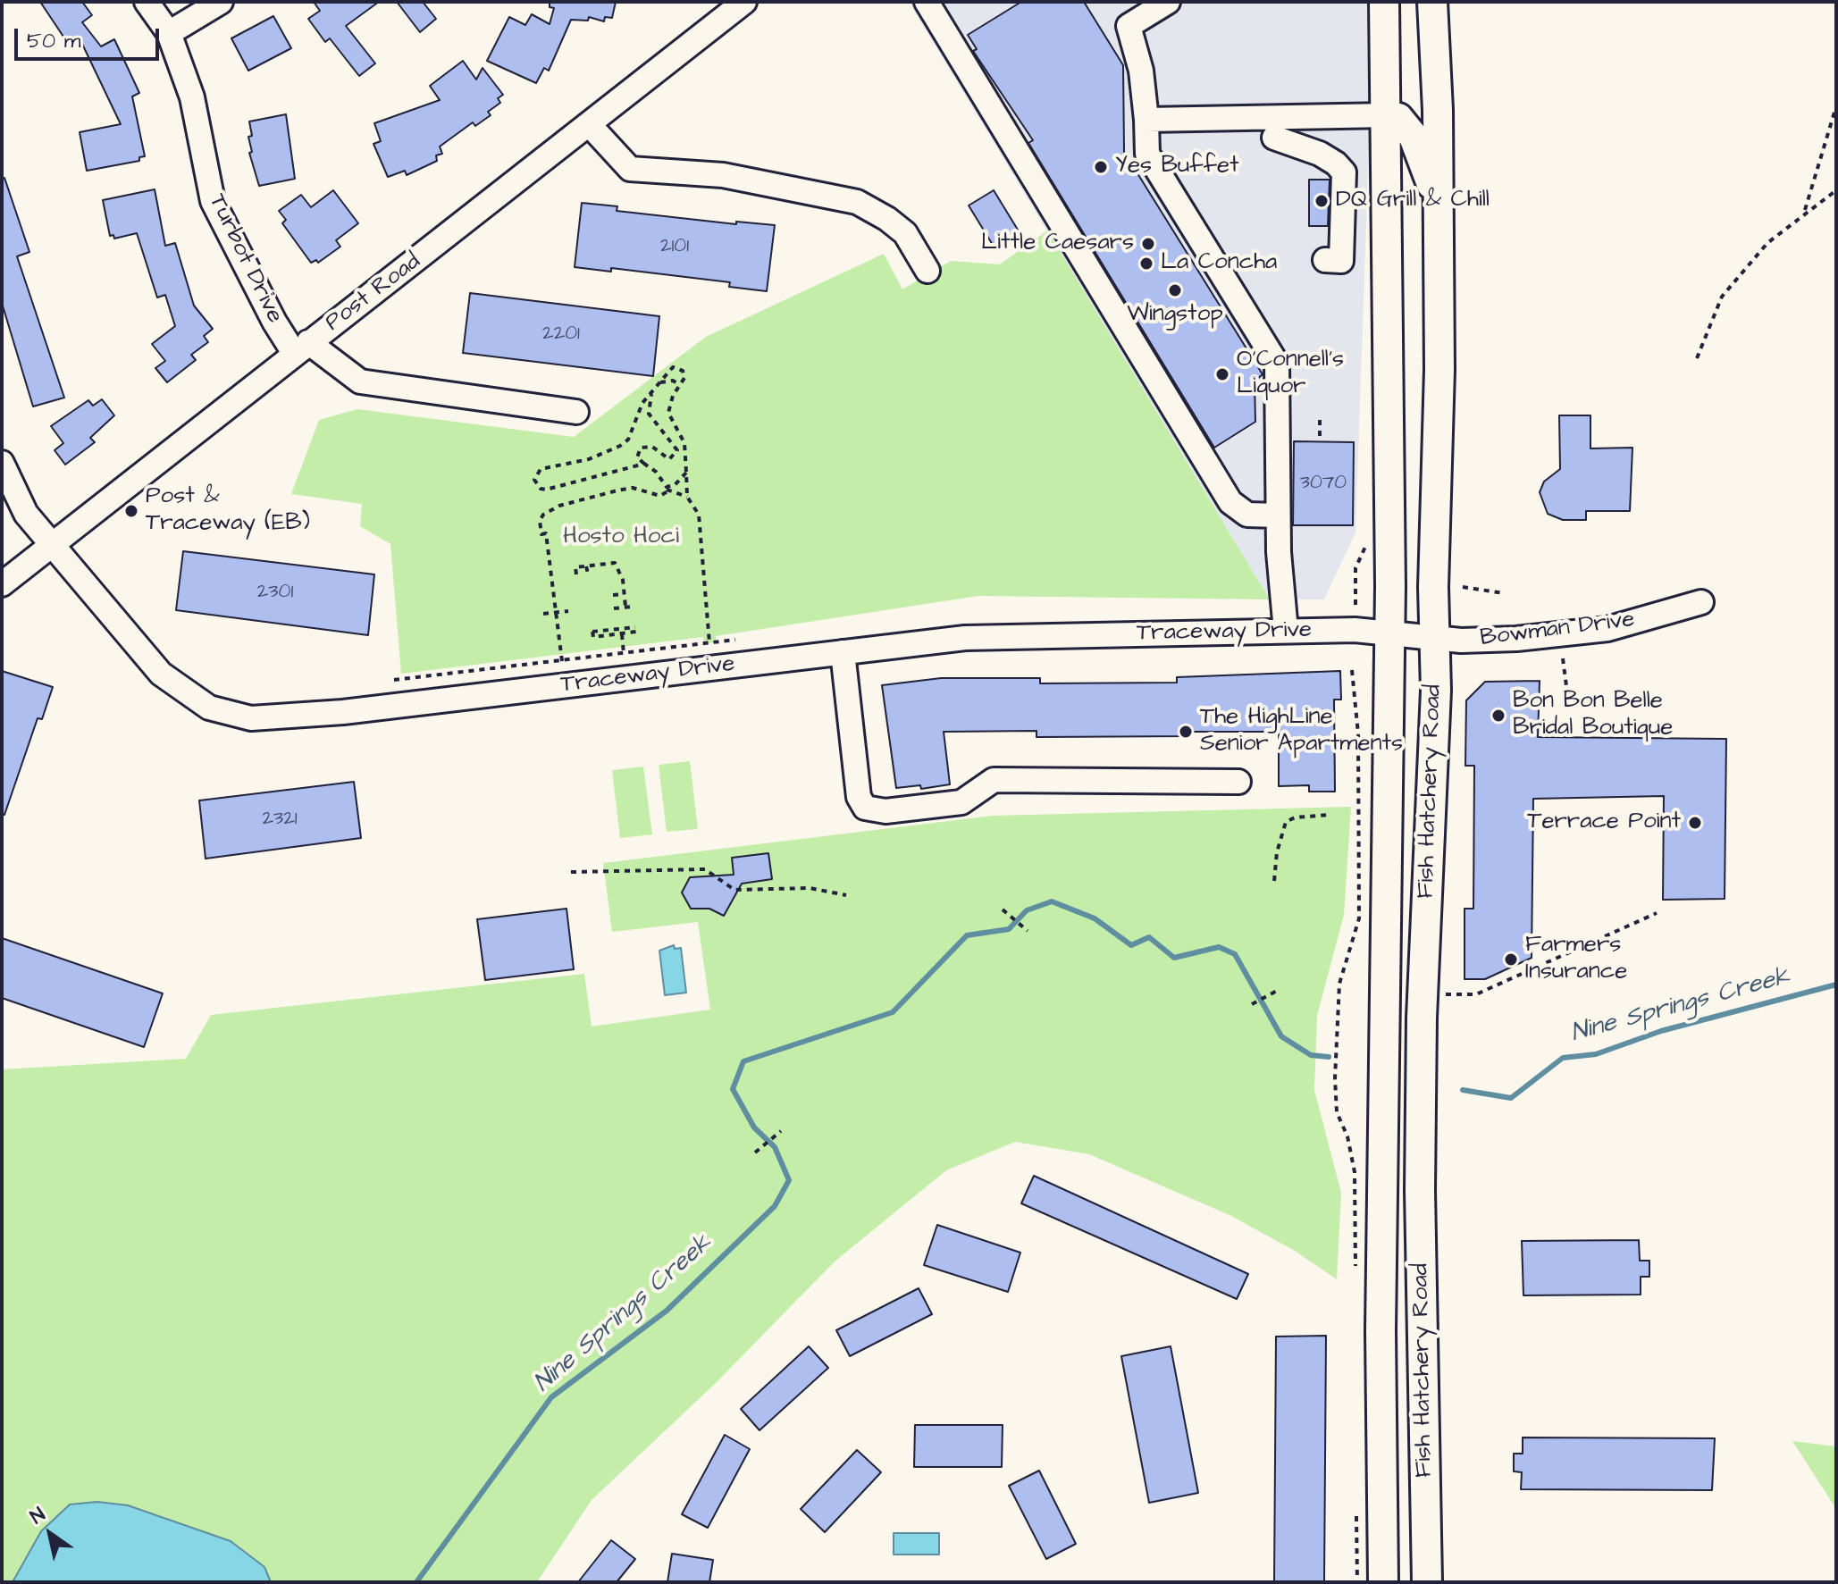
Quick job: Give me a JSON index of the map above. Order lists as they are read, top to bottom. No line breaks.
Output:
{"streets":{"main road":["Fish Hatchery Road"],"street":["Turbot Drive","Post Road","Bowman Drive","Traceway Drive"]},"crossings":[["Turbot Drive","Post Road"],["Post Road","Traceway Drive"],["Bowman Drive","Traceway Drive"],["Bowman Drive","Fish Hatchery Road"],["Traceway Drive","Fish Hatchery Road"]],"water":["Nine Springs Creek"],"parks":["Hosto Hoci"],"places":["Yes Buffet","DQ Grill & Chill","Little Caesars","La Concha","Wingstop","O'Connell's Liquor","Post & Traceway (EB)","Bon Bon Belle Bridal Boutique","The HighLine Senior Apartments","Terrace Point","Farmers Insurance"],"house_numbers":["2101","2201","3070","2301","2321"],"scale_bar":"50 m","north":"top left"}
